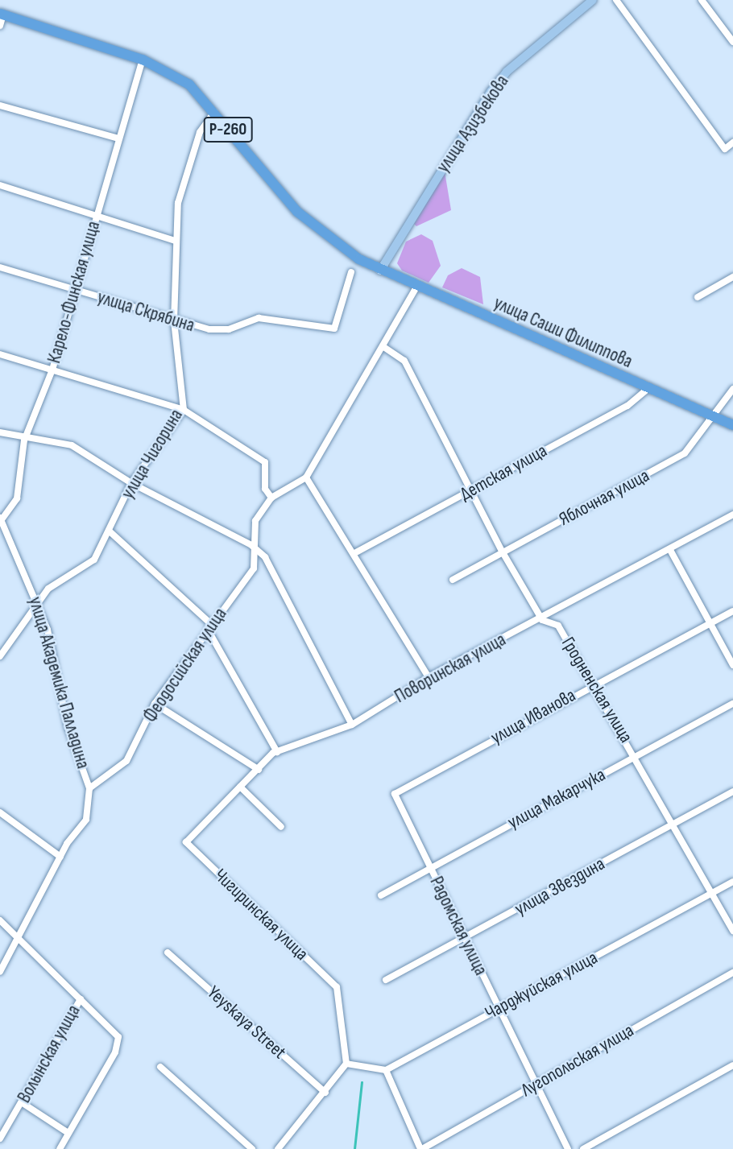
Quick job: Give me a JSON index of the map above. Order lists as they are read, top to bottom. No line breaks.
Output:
{"streets":{"highway":["Р-260","улица Саши Филиппова"],"main road":["улица Азизбекова"],"street":["Карело-Финская улица","улица Скрябина","улица Чигорина","Детская улица","Яблочная улица","Феодосийская улица","Поворинская улица","улица Академика Палладина","Гродненская улица","улица Иванова","улица Макарчука","улица Звездина","Чигиринская улица","Радомская улица","Чарджуйская улица","Yeyskaya Street","Волынская улица","Лугопольская улица"]},"crossings":[["улица Азизбекова","Р-260"],["улица Азизбекова","улица Саши Филиппова"],["Р-260","Карело-Финская улица"],["Р-260","улица Саши Филиппова"],["Р-260","улица Чигорина"],["Карело-Финская улица","улица Скрябина"],["Карело-Финская улица","улица Академика Палладина"],["улица Скрябина","улица Чигорина"],["улица Саши Филиппова","Детская улица"],["улица Саши Филиппова","Яблочная улица"],["улица Чигорина","улица Академика Палладина"],["Детская улица","Гродненская улица"],["Яблочная улица","Гродненская улица"],["Феодосийская улица","улица Академика Палладина"],["Поворинская улица","Гродненская улица"],["Поворинская улица","Чигиринская улица"],["Гродненская улица","улица Иванова"],["Гродненская улица","улица Макарчука"],["Гродненская улица","улица Звездина"],["Гродненская улица","Чарджуйская улица"],["улица Иванова","Радомская улица"],["улица Макарчука","Радомская улица"],["улица Звездина","Радомская улица"],["Радомская улица","Чарджуйская улица"],["Радомская улица","Лугопольская улица"]]}
